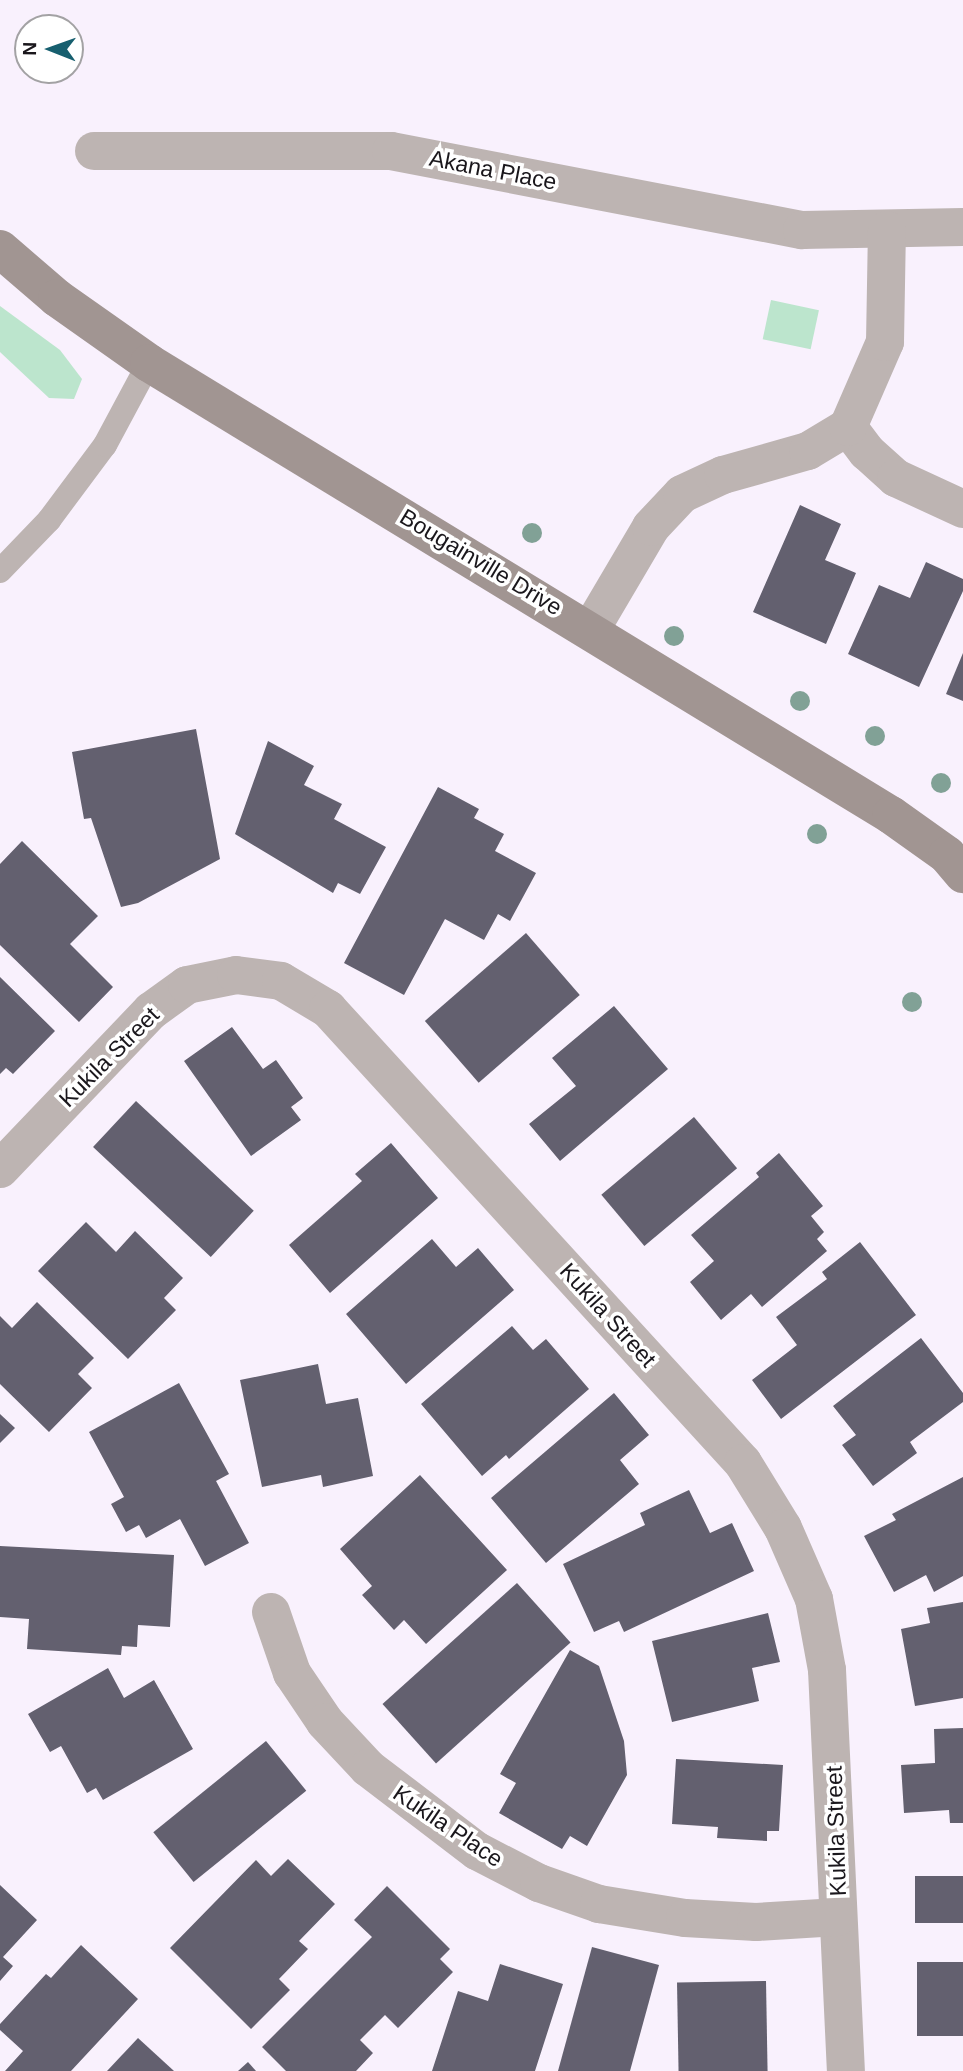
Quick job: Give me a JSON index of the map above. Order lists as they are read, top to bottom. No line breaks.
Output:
{"streets":{"street":["Akana Place","Bougainville Drive","Kukila Street","Kukila Place"]},"crossings":[["Kukila Street","Kukila Place"]],"north":"left"}
